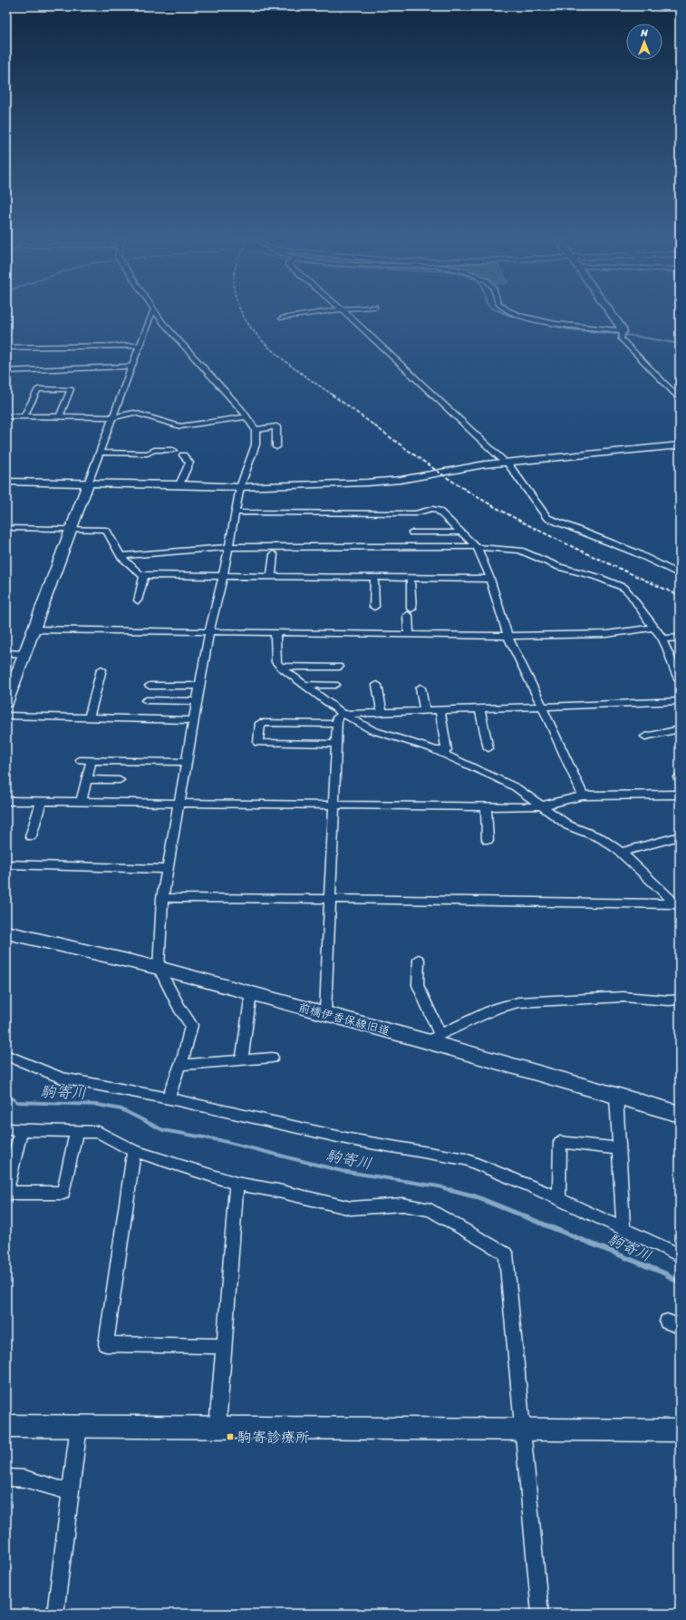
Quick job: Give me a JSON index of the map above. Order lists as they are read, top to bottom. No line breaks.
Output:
{"streets":{"street":["前橋伊香保線旧道"]},"water":["駒寄川"],"places":{"transit":["駒寄診療所"]},"north":"top"}
